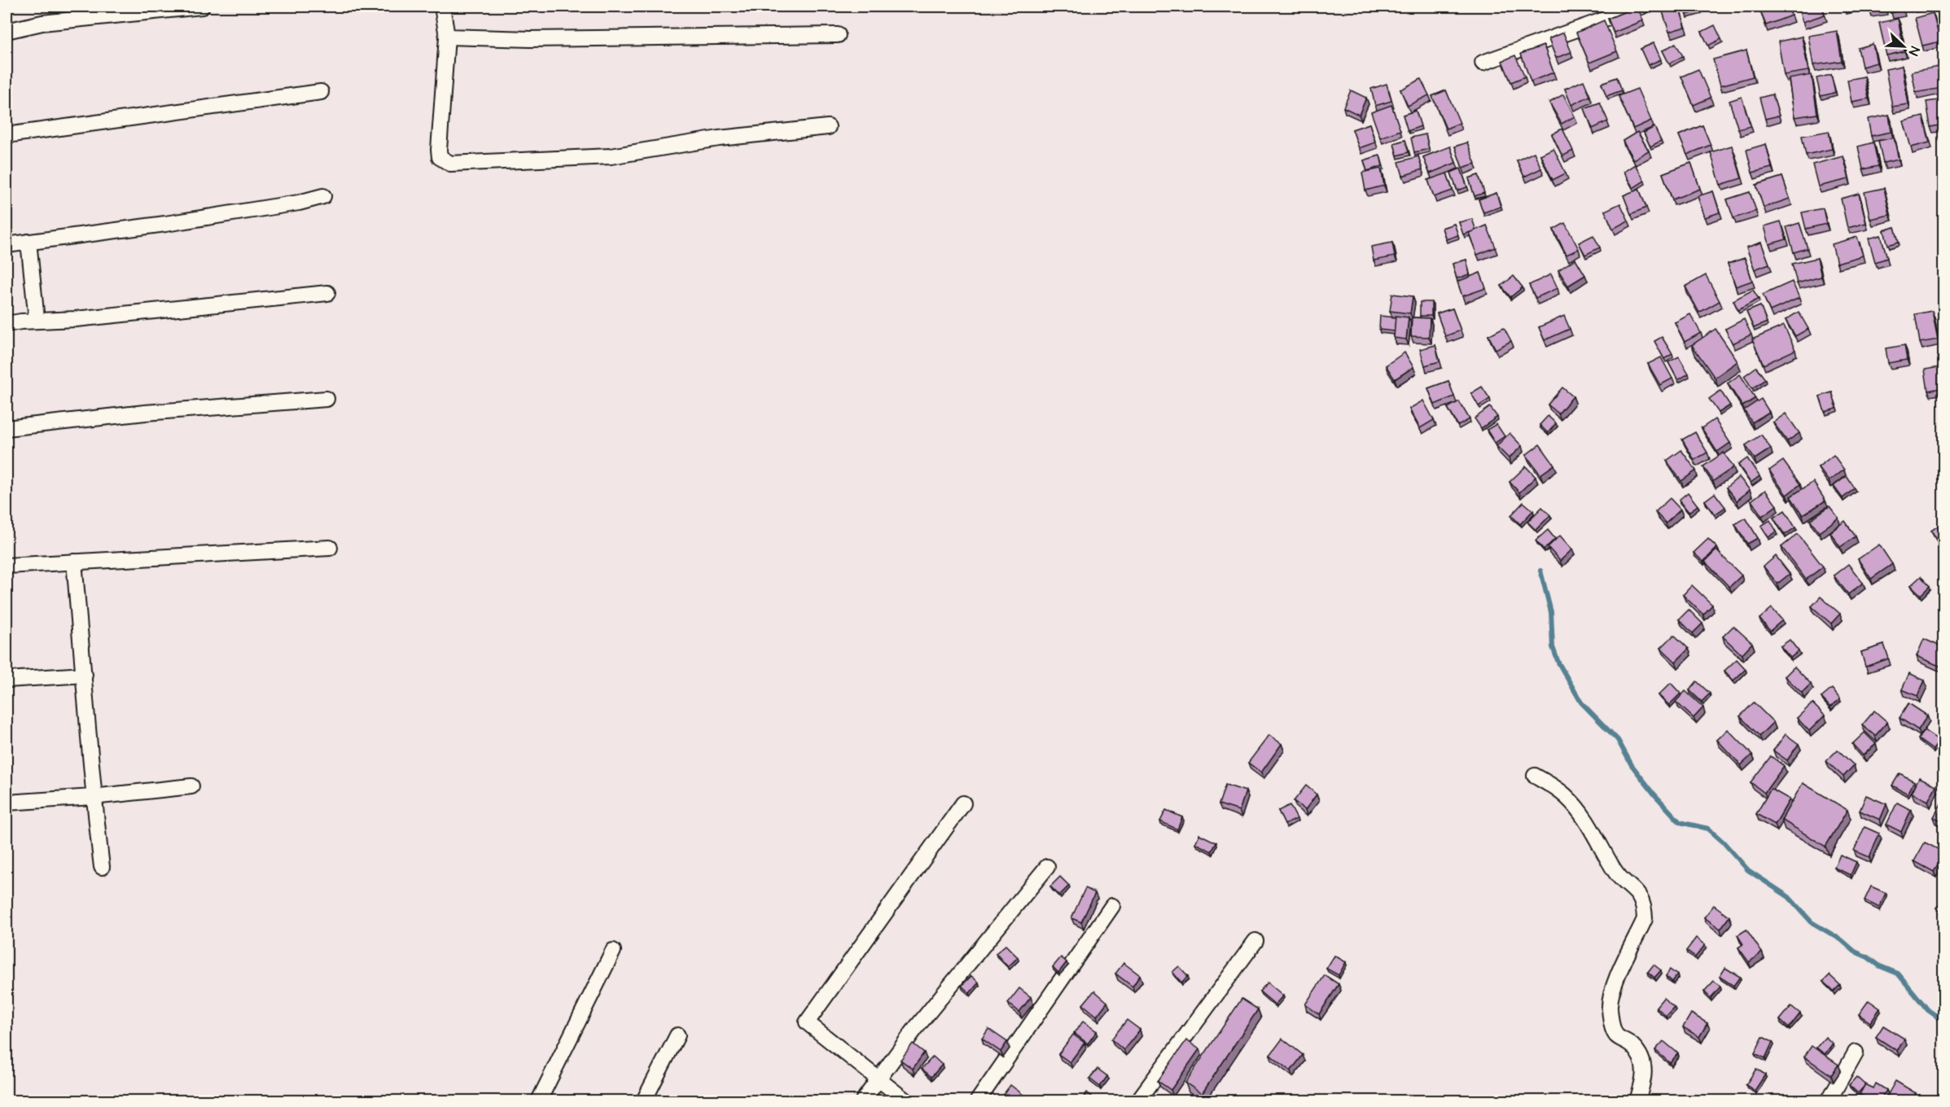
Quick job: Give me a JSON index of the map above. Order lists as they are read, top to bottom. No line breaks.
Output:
{"north":"bottom right"}
